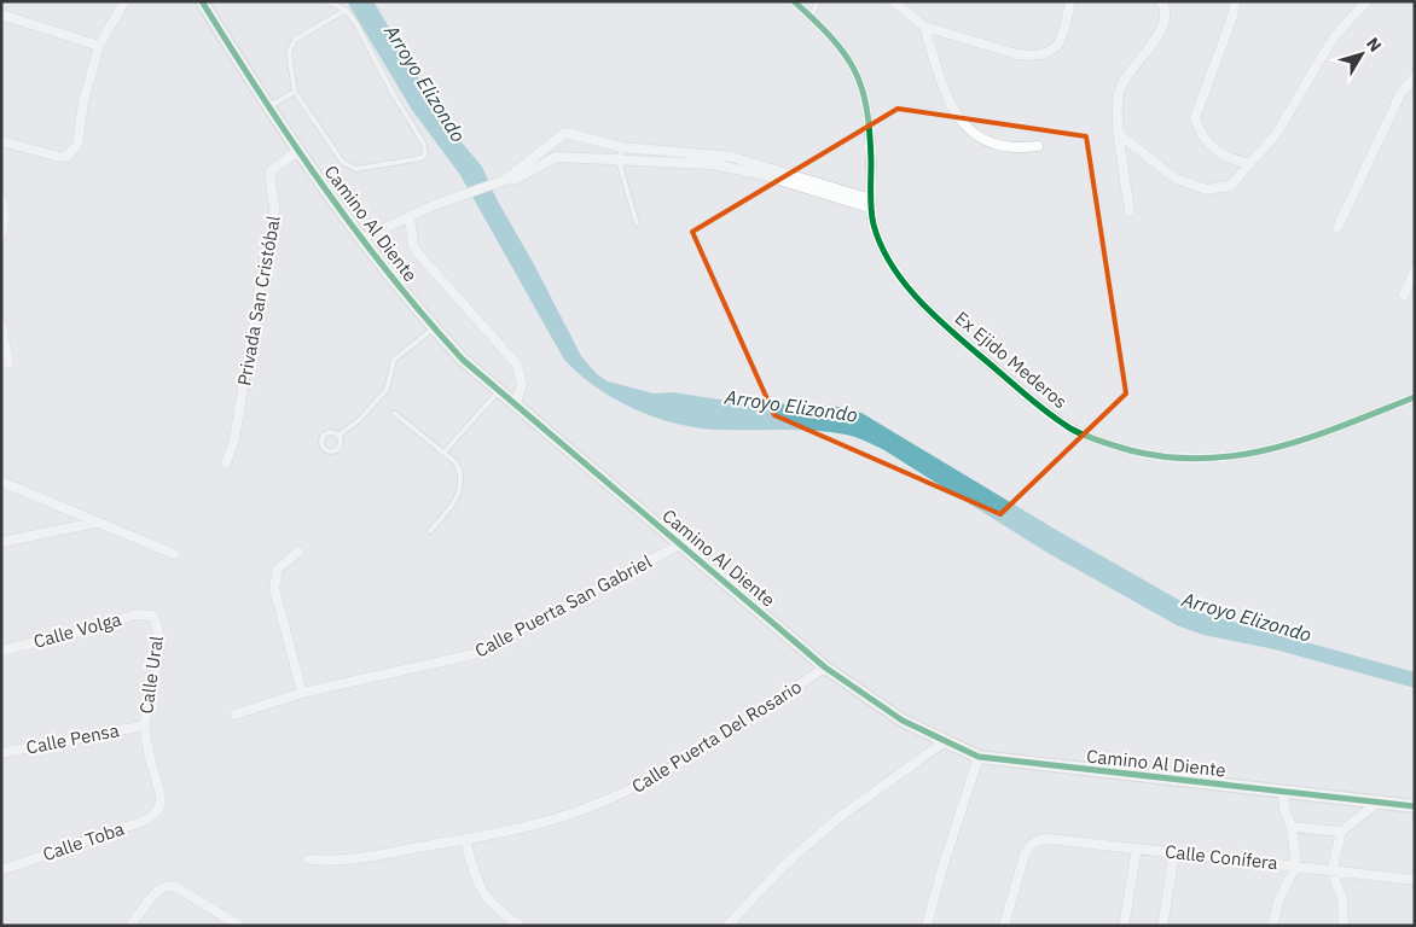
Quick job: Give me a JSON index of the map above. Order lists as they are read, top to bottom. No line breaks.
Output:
{"streets":{"street":["Camino Al Diente","Privada San Cristóbal","Ex Ejido Mederos","Calle Puerta San Gabriel","Calle Volga","Calle Ural","Calle Puerta Del Rosario","Calle Pensa","Calle Toba","Calle Conífera"]},"crossings":[["Camino Al Diente","Privada San Cristóbal"],["Camino Al Diente","Calle Puerta San Gabriel"],["Camino Al Diente","Calle Puerta Del Rosario"],["Calle Volga","Calle Ural"],["Calle Ural","Calle Pensa"],["Calle Ural","Calle Toba"]],"water":["Arroyo Elizondo"],"north":"top right"}
